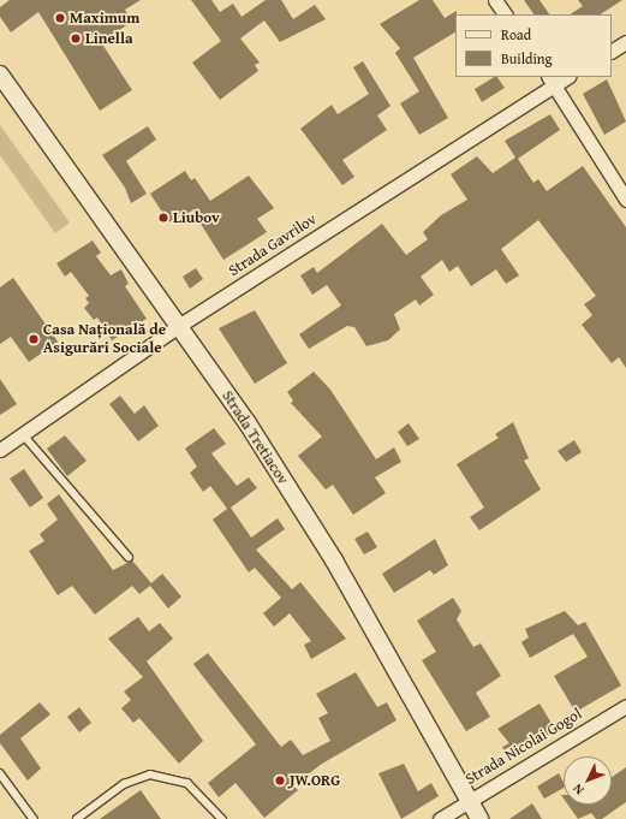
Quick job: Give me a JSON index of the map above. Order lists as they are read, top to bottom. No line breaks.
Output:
{"streets":{"street":["Strada Gavrilov","Strada Tretiacov","Strada Nicolai Gogol"]},"crossings":[["Strada Gavrilov","Strada Tretiacov"],["Strada Tretiacov","Strada Nicolai Gogol"]],"places":["Maximum","Linella","Liubov","Casa Națională de Asigurări Sociale","JW.ORG"],"legend":["Road","Building"],"north":"bottom left"}
